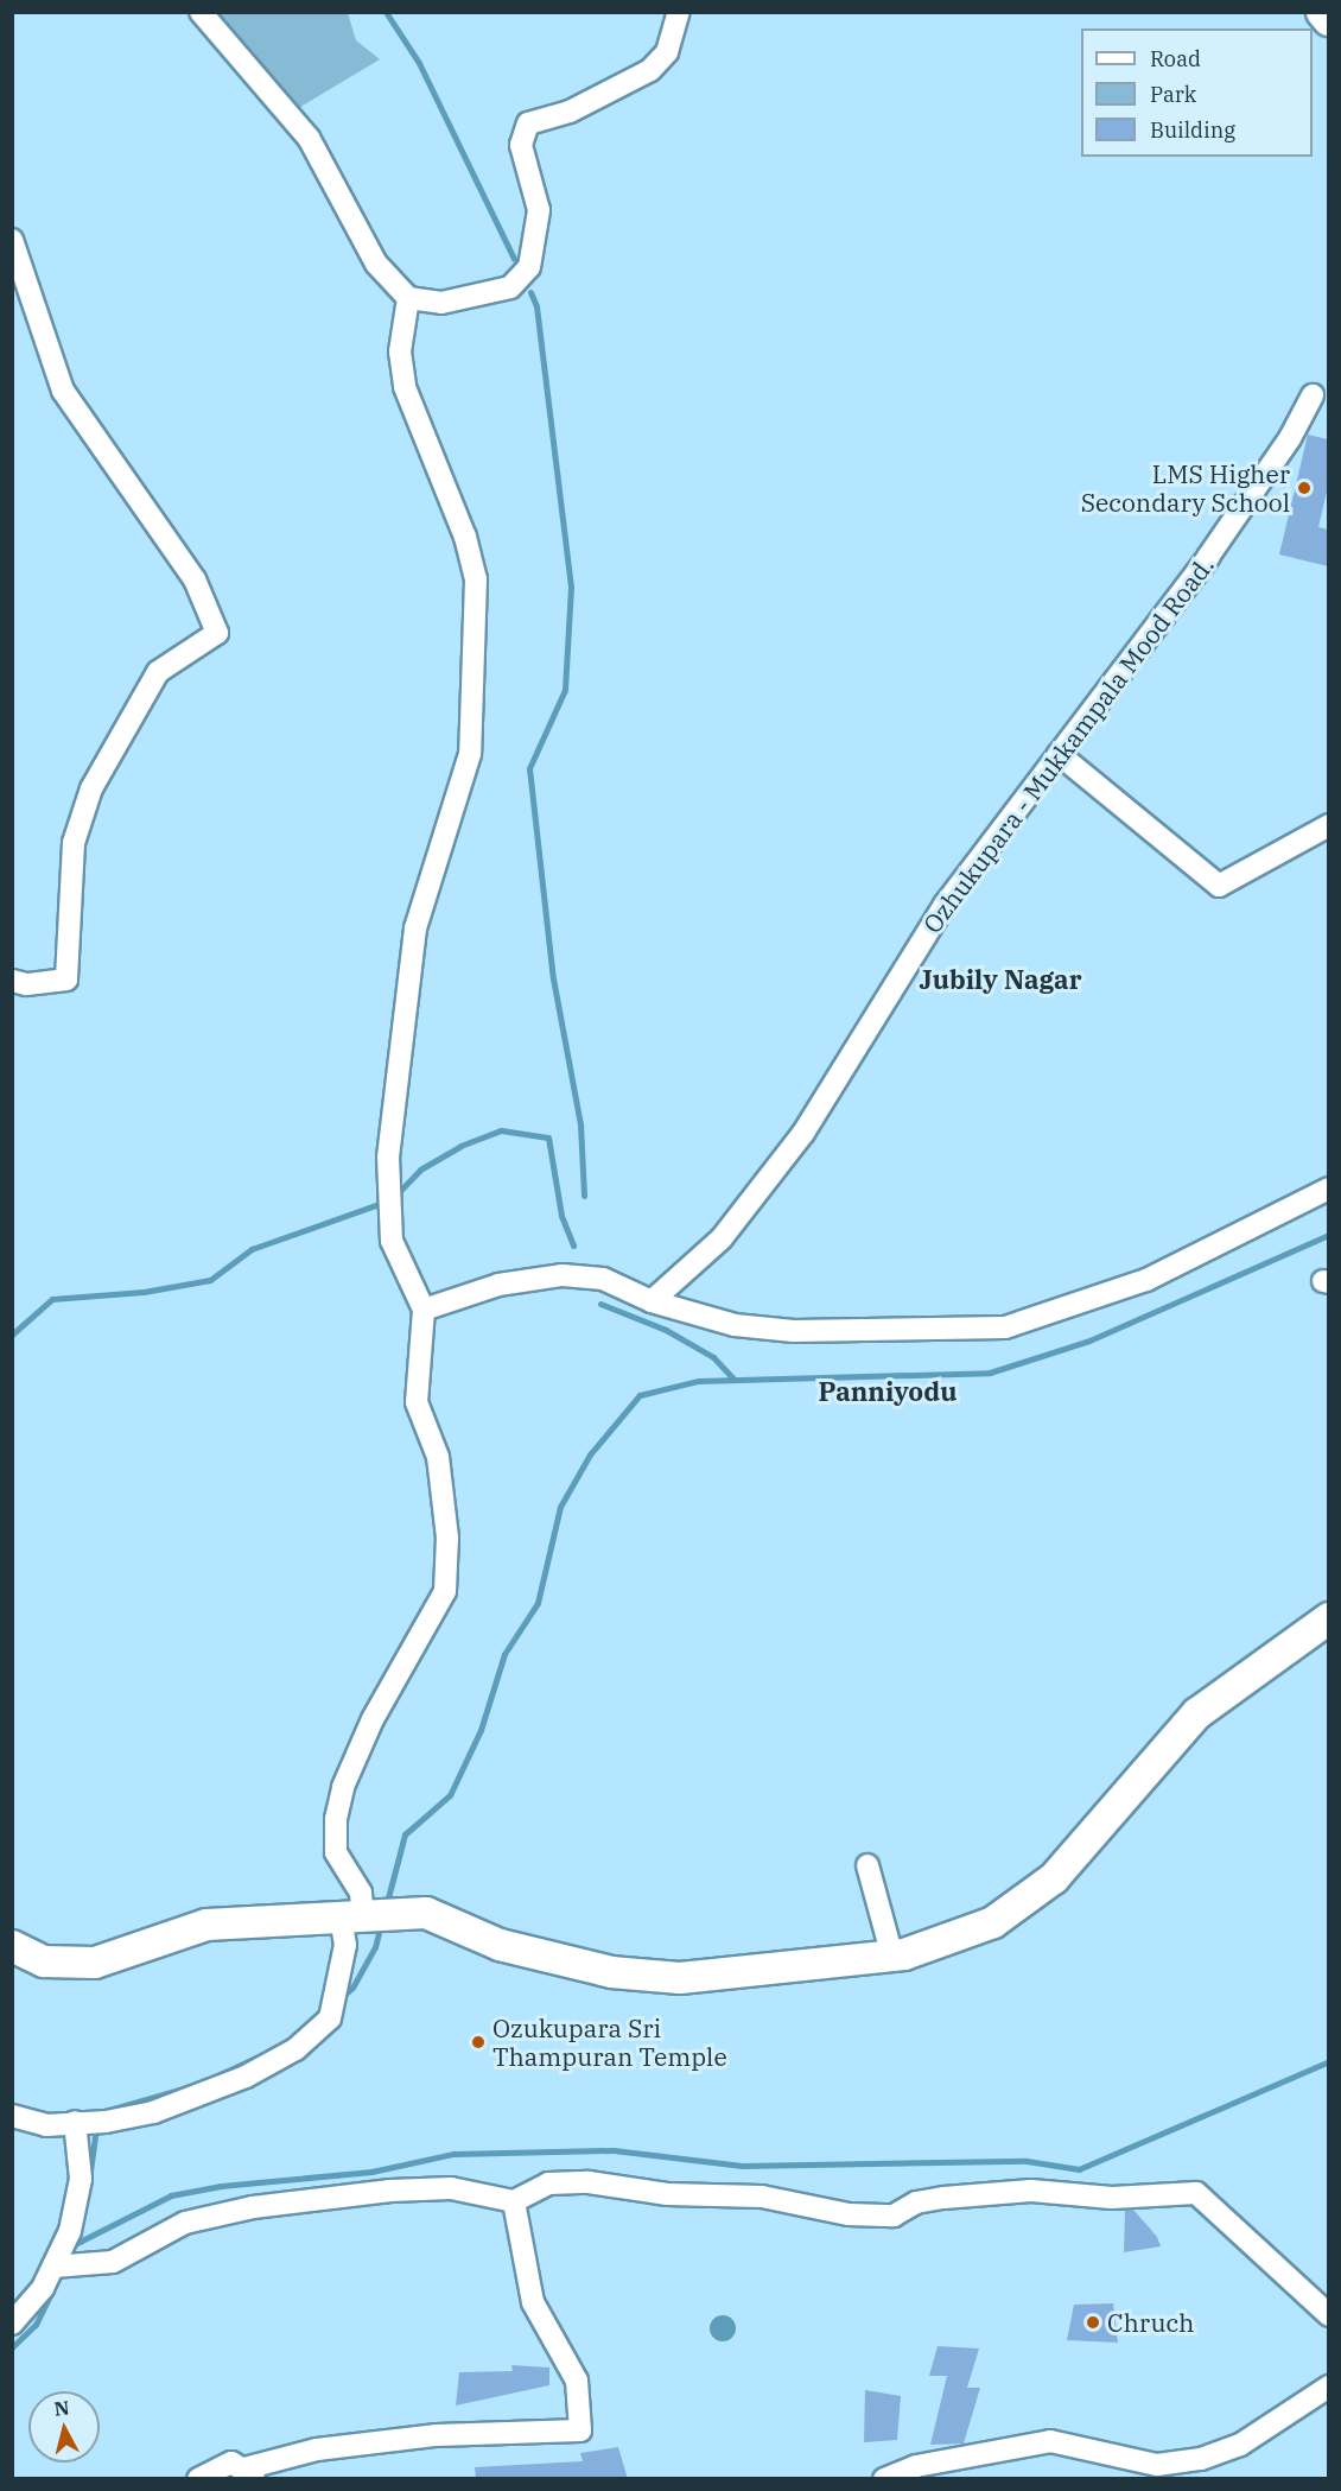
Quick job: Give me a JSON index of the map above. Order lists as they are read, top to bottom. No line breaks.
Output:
{"streets":{"street":["Ozhukupara - Mukkampala Mood Road."]},"districts":["Jubily Nagar","Panniyodu"],"places":["LMS Higher Secondary School","Ozukupara Sri Thampuran Temple","Chruch"],"legend":["Road","Park","Building"],"north":"top"}
